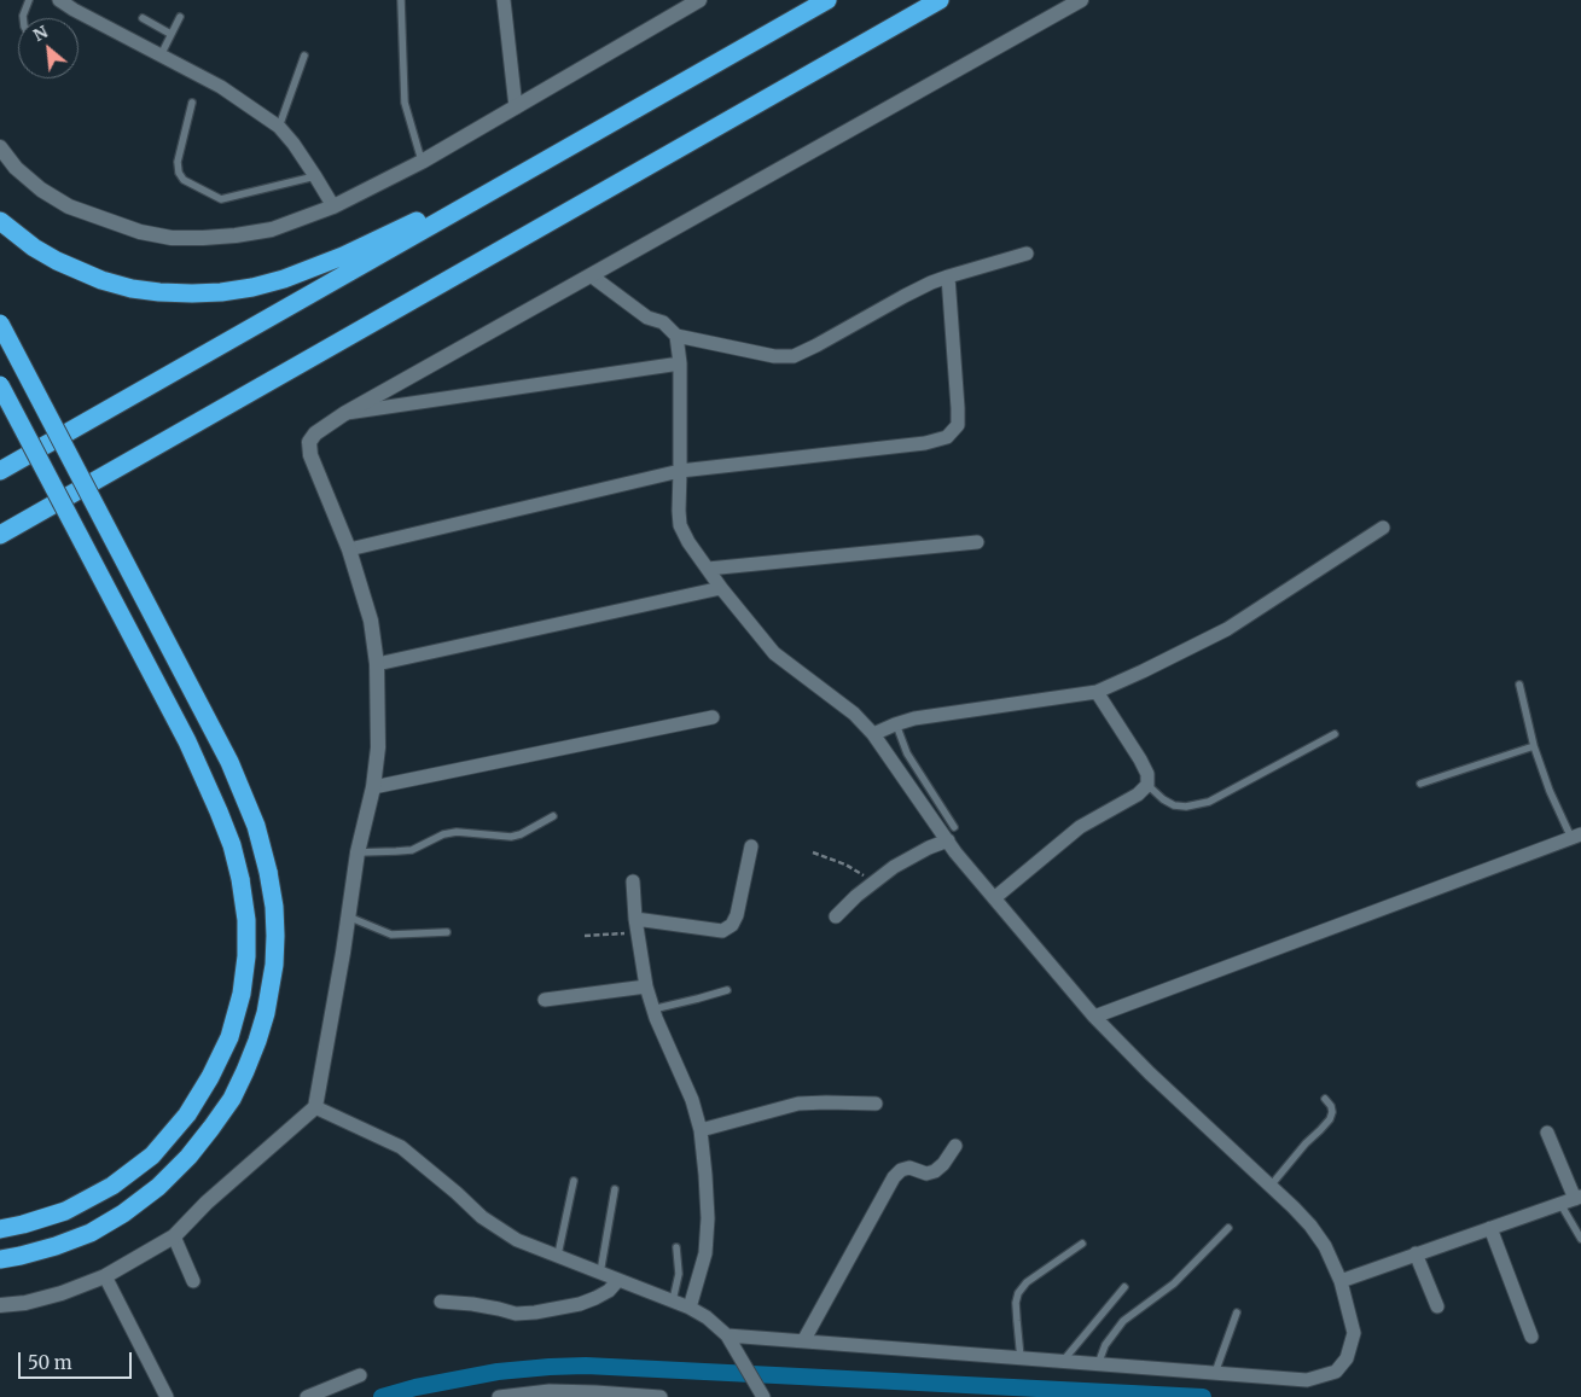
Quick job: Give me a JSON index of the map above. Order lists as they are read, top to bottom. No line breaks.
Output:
{"scale_bar":"50 m","north":"top left"}
